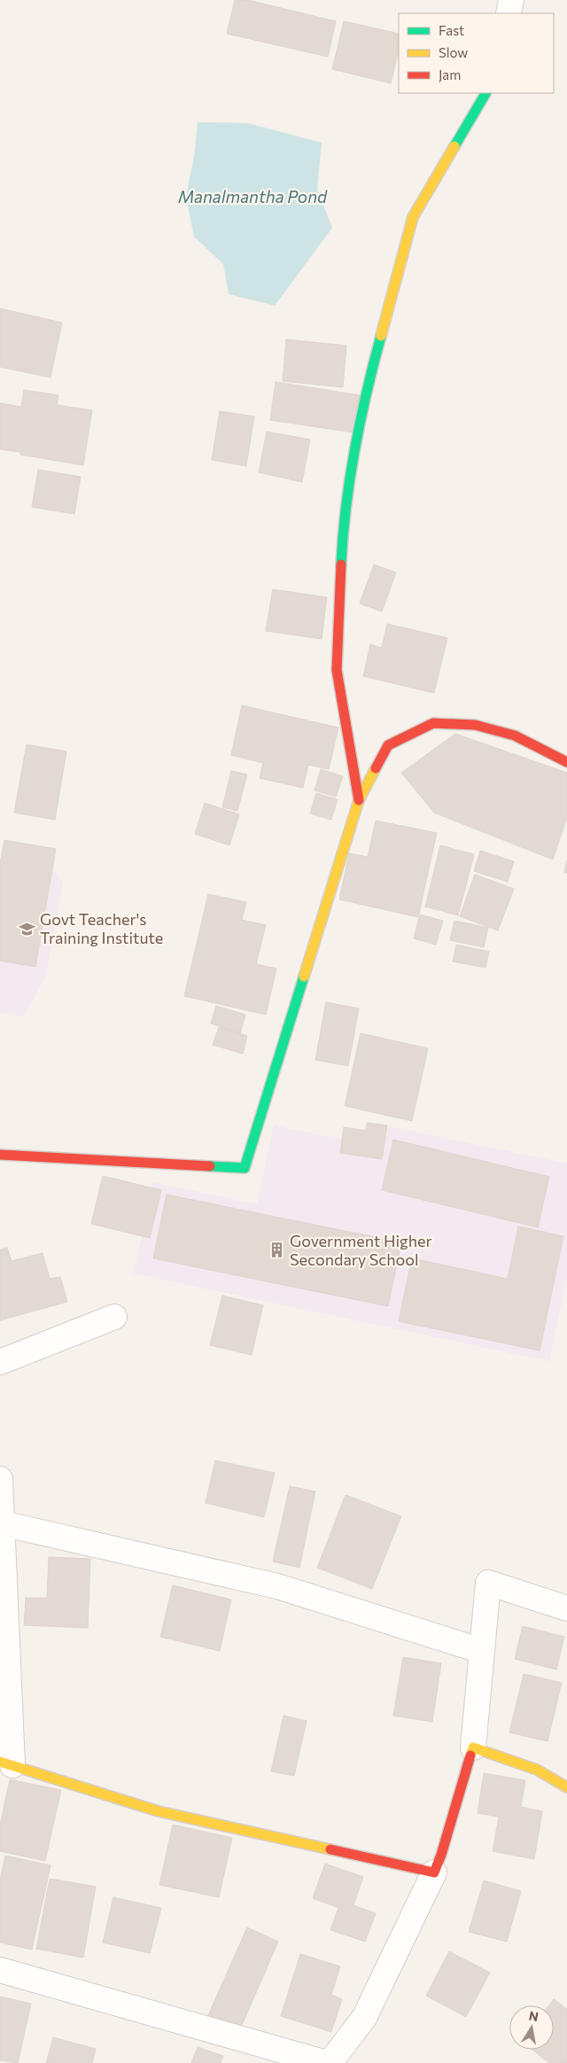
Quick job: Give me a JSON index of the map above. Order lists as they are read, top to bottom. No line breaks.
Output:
{"water":["Manalmantha Pond"],"places":{"school or university":["Govt Teacher's Training Institute"],"building":["Government Higher Secondary School"]},"legend":["Fast","Slow","Jam"],"north":"top"}
